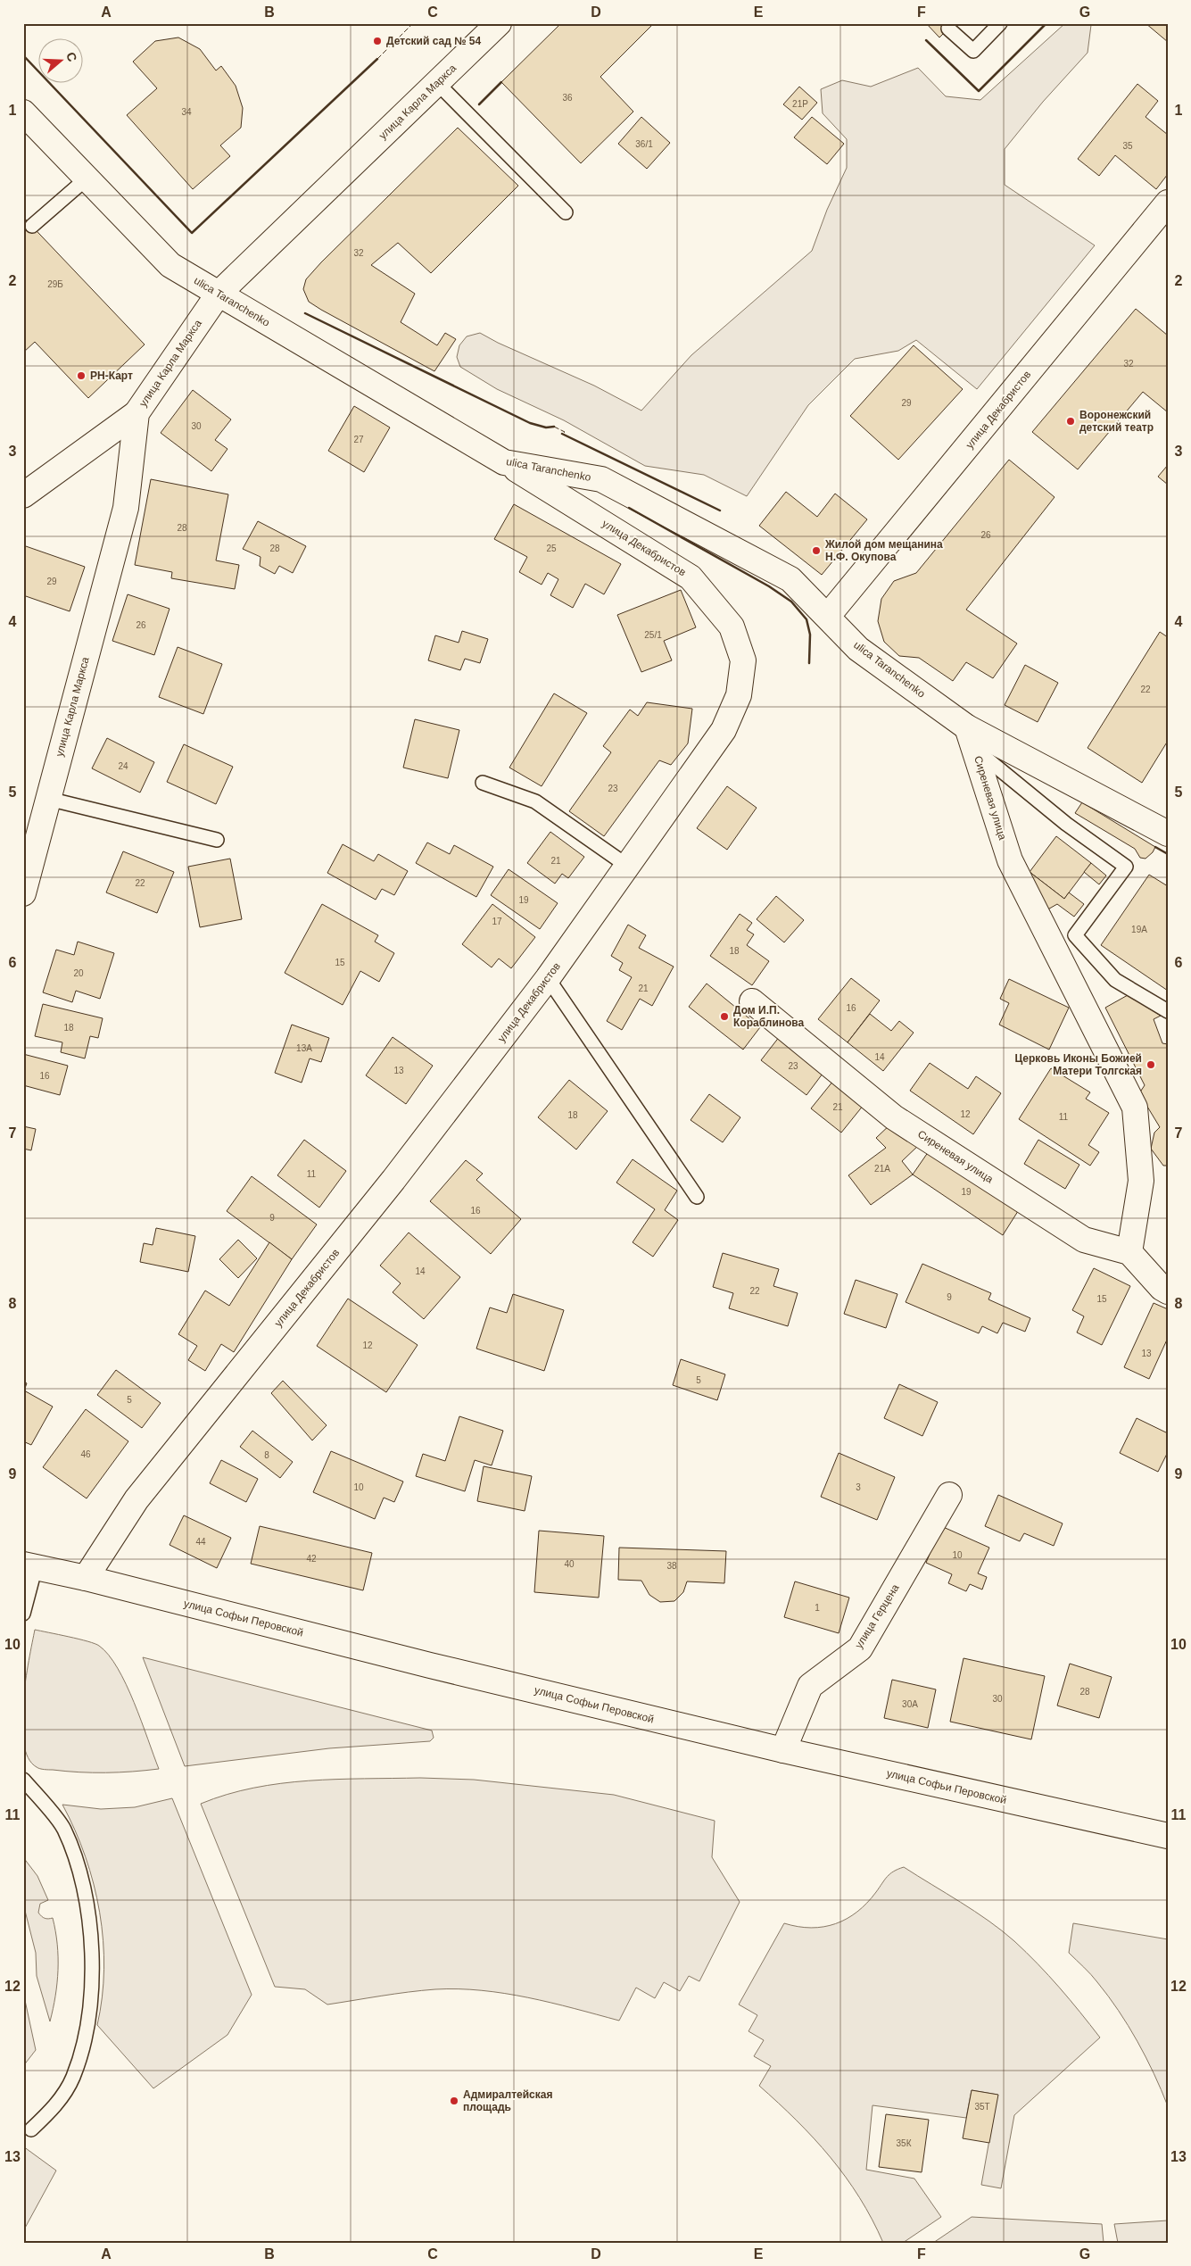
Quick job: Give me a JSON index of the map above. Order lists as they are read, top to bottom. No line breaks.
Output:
{"streets":{"street":["улица Карла Маркса","ulica Taranchenko","улица Декабристов","Сиреневая улица","улица Герцена","улица Софьи Перовской"]},"crossings":[["улица Карла Маркса","ulica Taranchenko"],["ulica Taranchenko","улица Декабристов"],["ulica Taranchenko","Сиреневая улица"],["улица Декабристов","улица Софьи Перовской"],["улица Герцена","улица Софьи Перовской"]],"places":["Детский сад № 54","РН-Карт","Воронежский детский театр","Жилой дом мещанина Н.Ф. Окупова","Дом И.П. Кораблинова","Церковь Иконы Божией Матери Толгская","Адмиралтейская площадь"],"house_numbers":["36","21Р","34","36/1","35","32","29Б","32","29","30","27","28","26","28","25","29","26","25/1","22","24","23","21","22","19","17","19А","18","15","20","21","16","18","13А","14","23","13","16","21","12","18","11","21А","11","19","16","9","14","22","9","15","12","13","5","5","46","8","10","3","44","10","42","40","38","1","28","30","30А","35Т","35К"],"north":"right","grid":{"columns":["A","B","C","D","E","F","G"],"rows":["1","2","3","4","5","6","7","8","9","10","11","12","13"]}}
